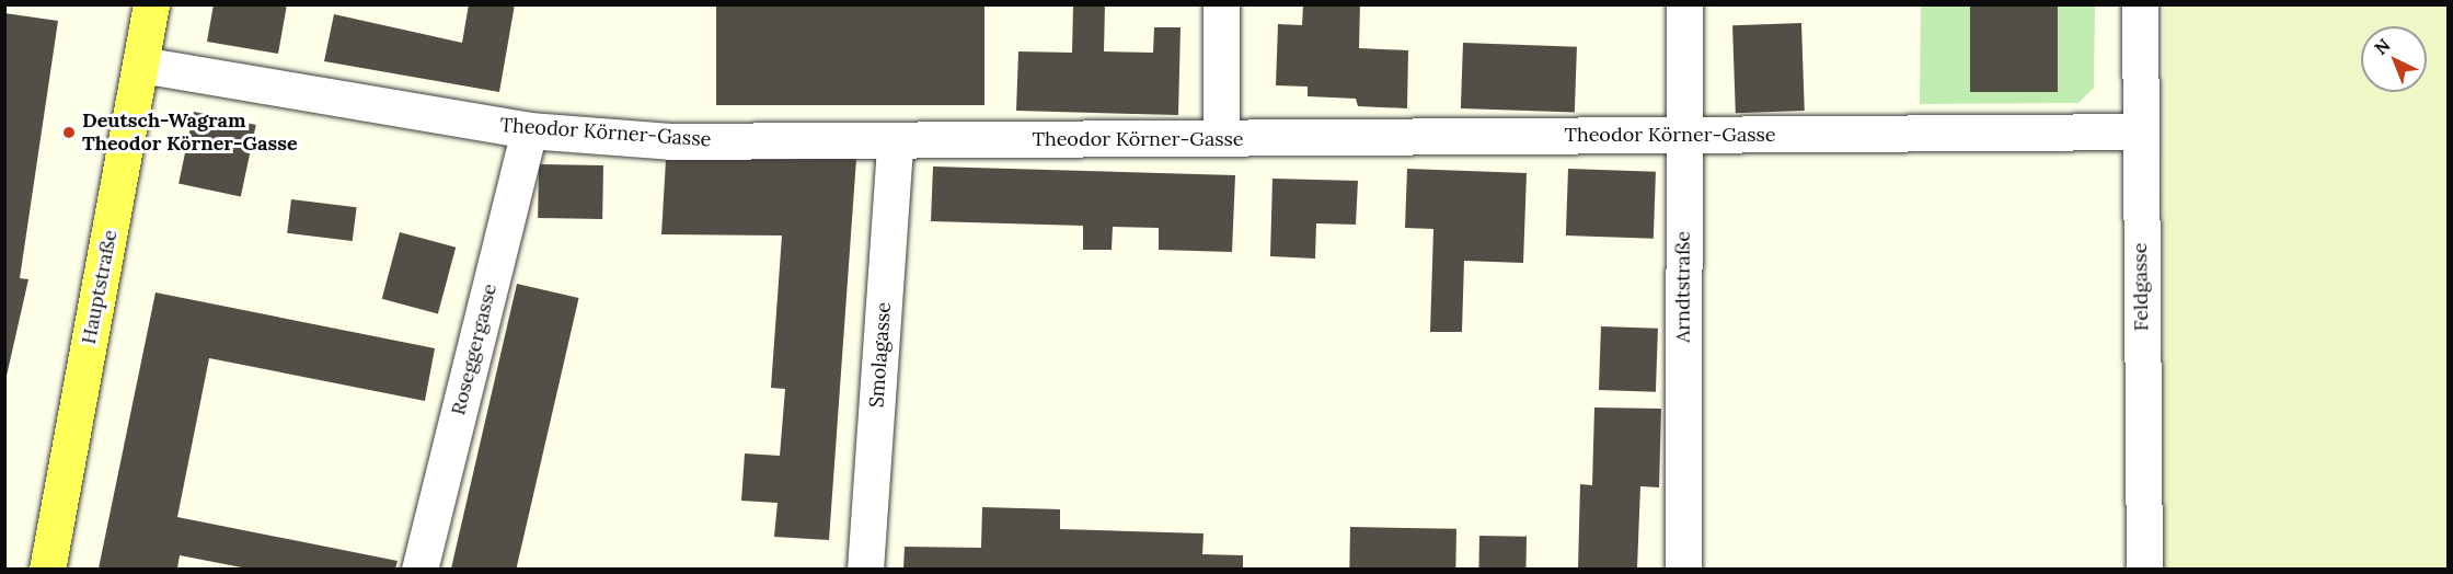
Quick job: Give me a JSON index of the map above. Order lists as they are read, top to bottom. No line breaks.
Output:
{"streets":{"main road":["Hauptstraße"],"street":["Theodor Körner-Gasse","Arndtstraße","Feldgasse","Roseggergasse","Smolagasse"]},"crossings":[["Theodor Körner-Gasse","Hauptstraße"],["Theodor Körner-Gasse","Arndtstraße"],["Theodor Körner-Gasse","Feldgasse"],["Theodor Körner-Gasse","Roseggergasse"],["Theodor Körner-Gasse","Smolagasse"]],"places":["Deutsch-Wagram Theodor Körner-Gasse"],"north":"top left"}
